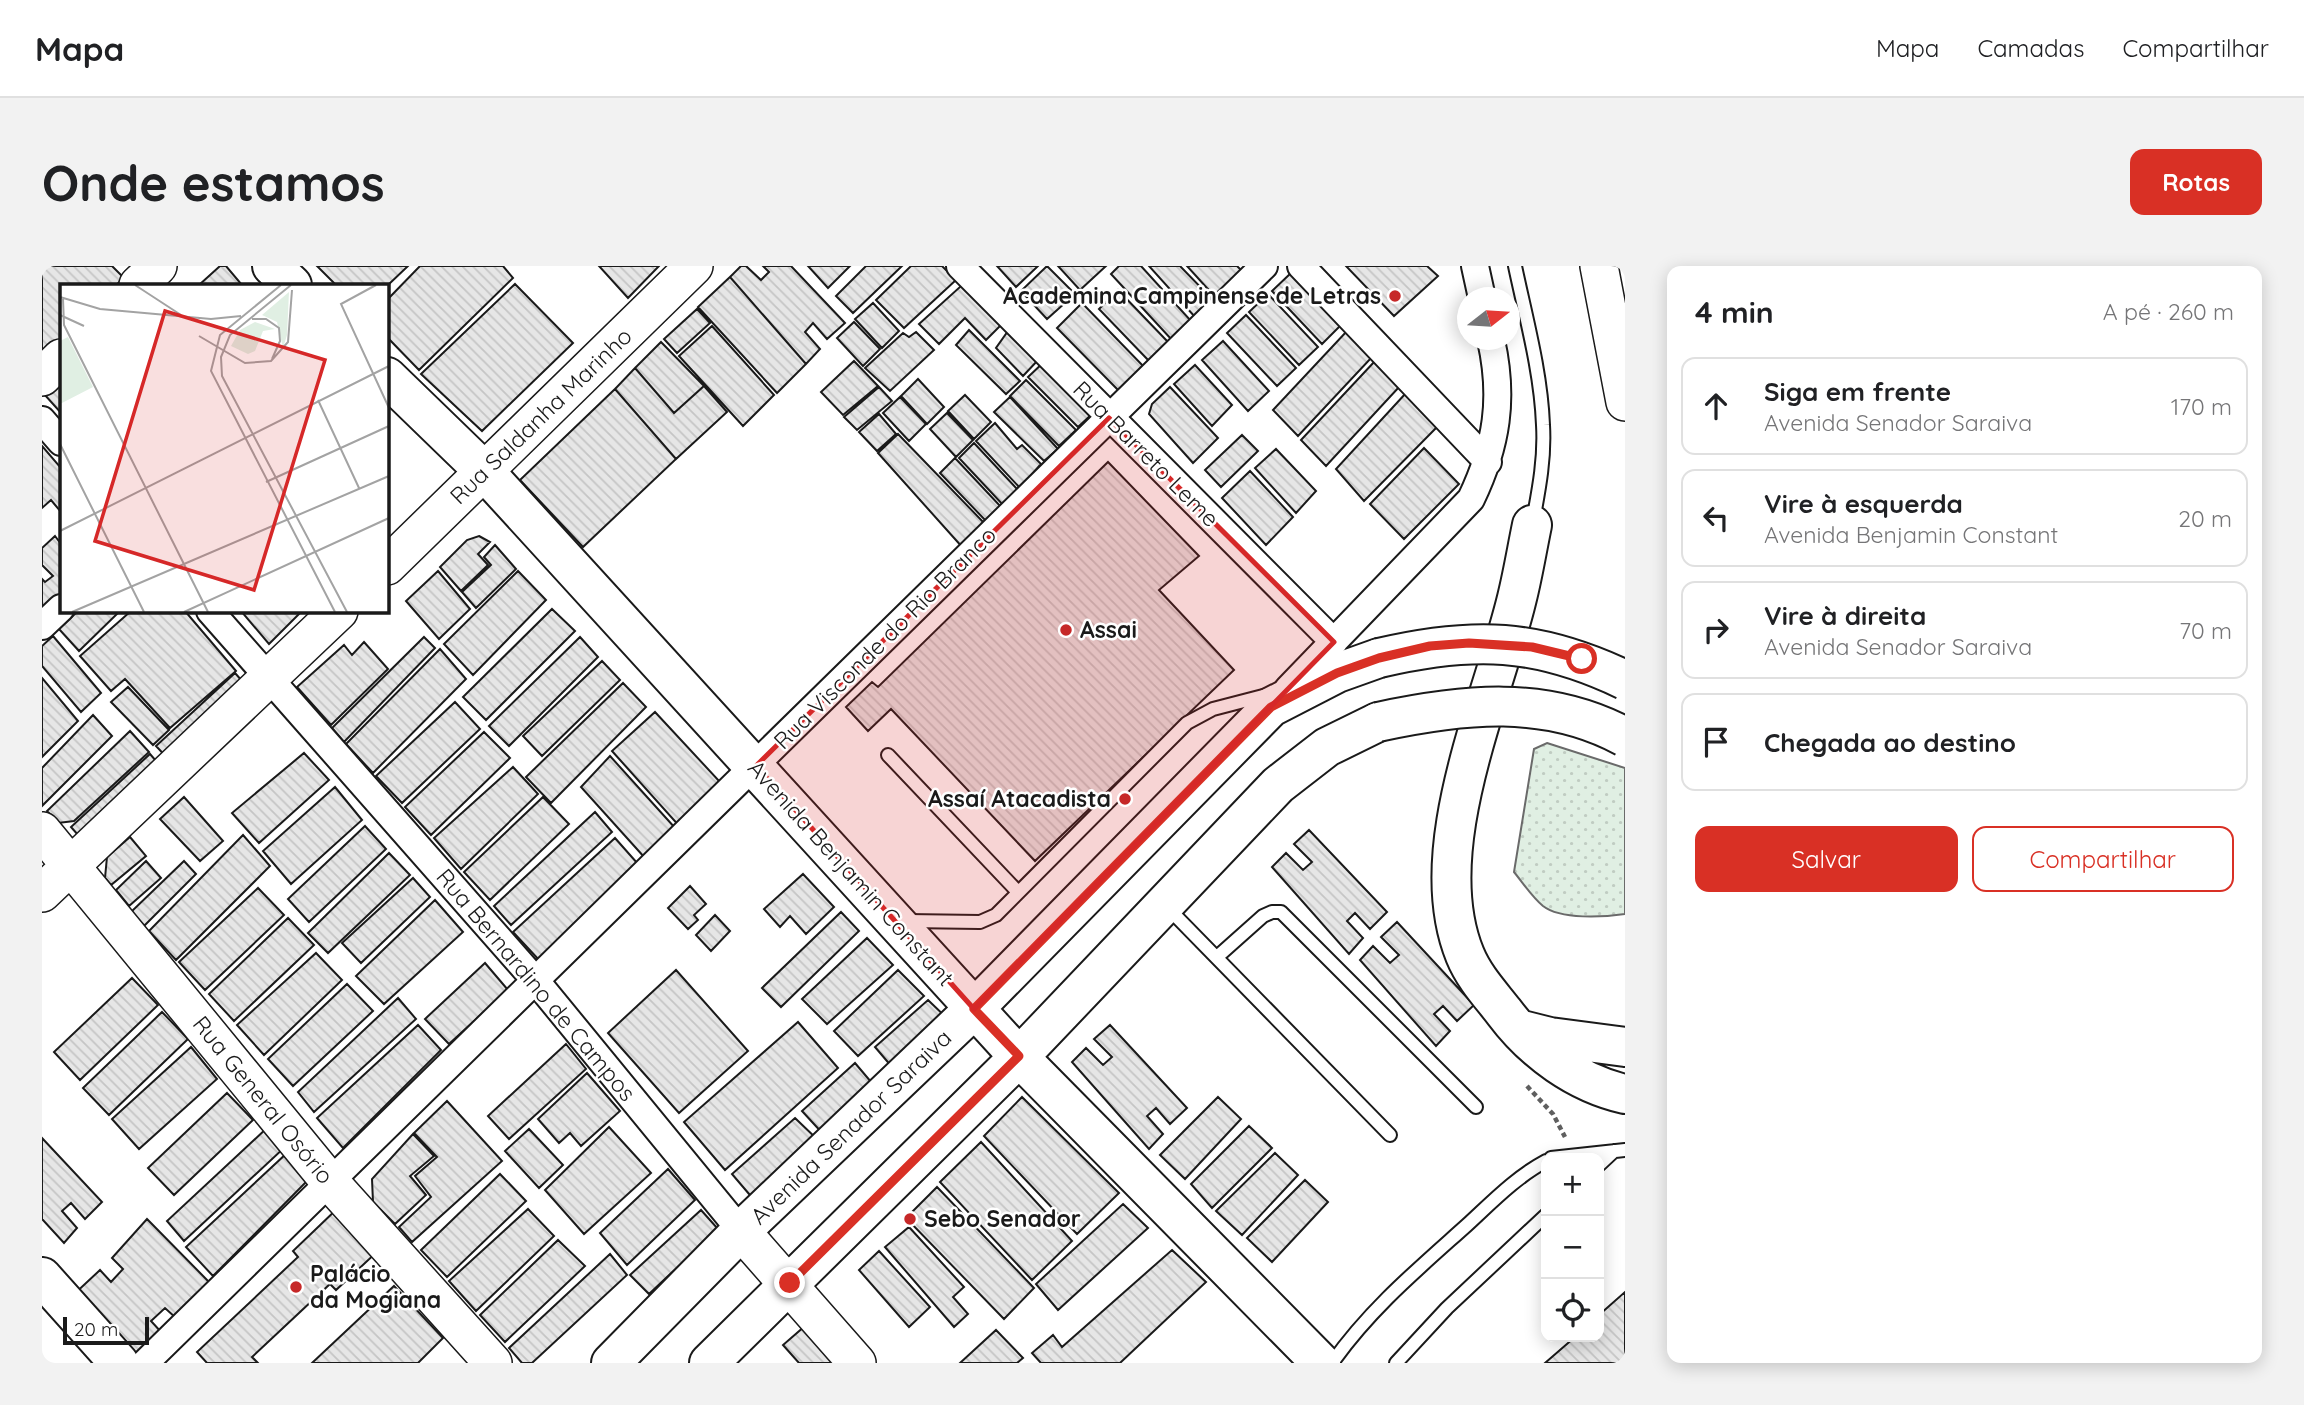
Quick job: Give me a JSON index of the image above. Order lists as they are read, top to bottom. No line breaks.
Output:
{"streets":{"main road":["Avenida Benjamin Constant","Avenida Senador Saraiva"],"street":["Rua Saldanha Marinho","Rua Barreto Leme","Rua Visconde do Rio Branco","Rua Bernardino de Campos","Rua General Osório"]},"crossings":[["Rua Saldanha Marinho","Avenida Benjamin Constant"],["Rua Barreto Leme","Rua Visconde do Rio Branco"],["Rua Visconde do Rio Branco","Avenida Benjamin Constant"],["Rua Visconde do Rio Branco","Rua Bernardino de Campos"],["Rua Visconde do Rio Branco","Rua General Osório"],["Avenida Benjamin Constant","Avenida Senador Saraiva"],["Rua Bernardino de Campos","Avenida Senador Saraiva"]],"places":["Academina Campinense de Letras","Assai","Assaí Atacadista","Sebo Senador","Palácio da Mogiana"],"scale_bar":"20 m","north":"right","page":{"header":"Mapa","nav":["Mapa","Camadas","Compartilhar"],"buttons":["Rotas",["Salvar","Compartilhar"]],"title":"Onde estamos","heading":["4 min","A pé · 260 m"],"list":[["Siga em frente","Avenida Senador Saraiva","170 m"],["Vire à esquerda","Avenida Benjamin Constant","20 m"],["Vire à direita","Avenida Senador Saraiva","70 m"],"Chegada ao destino"],"map_buttons":["+","−"],"scale":"20 m"}}
